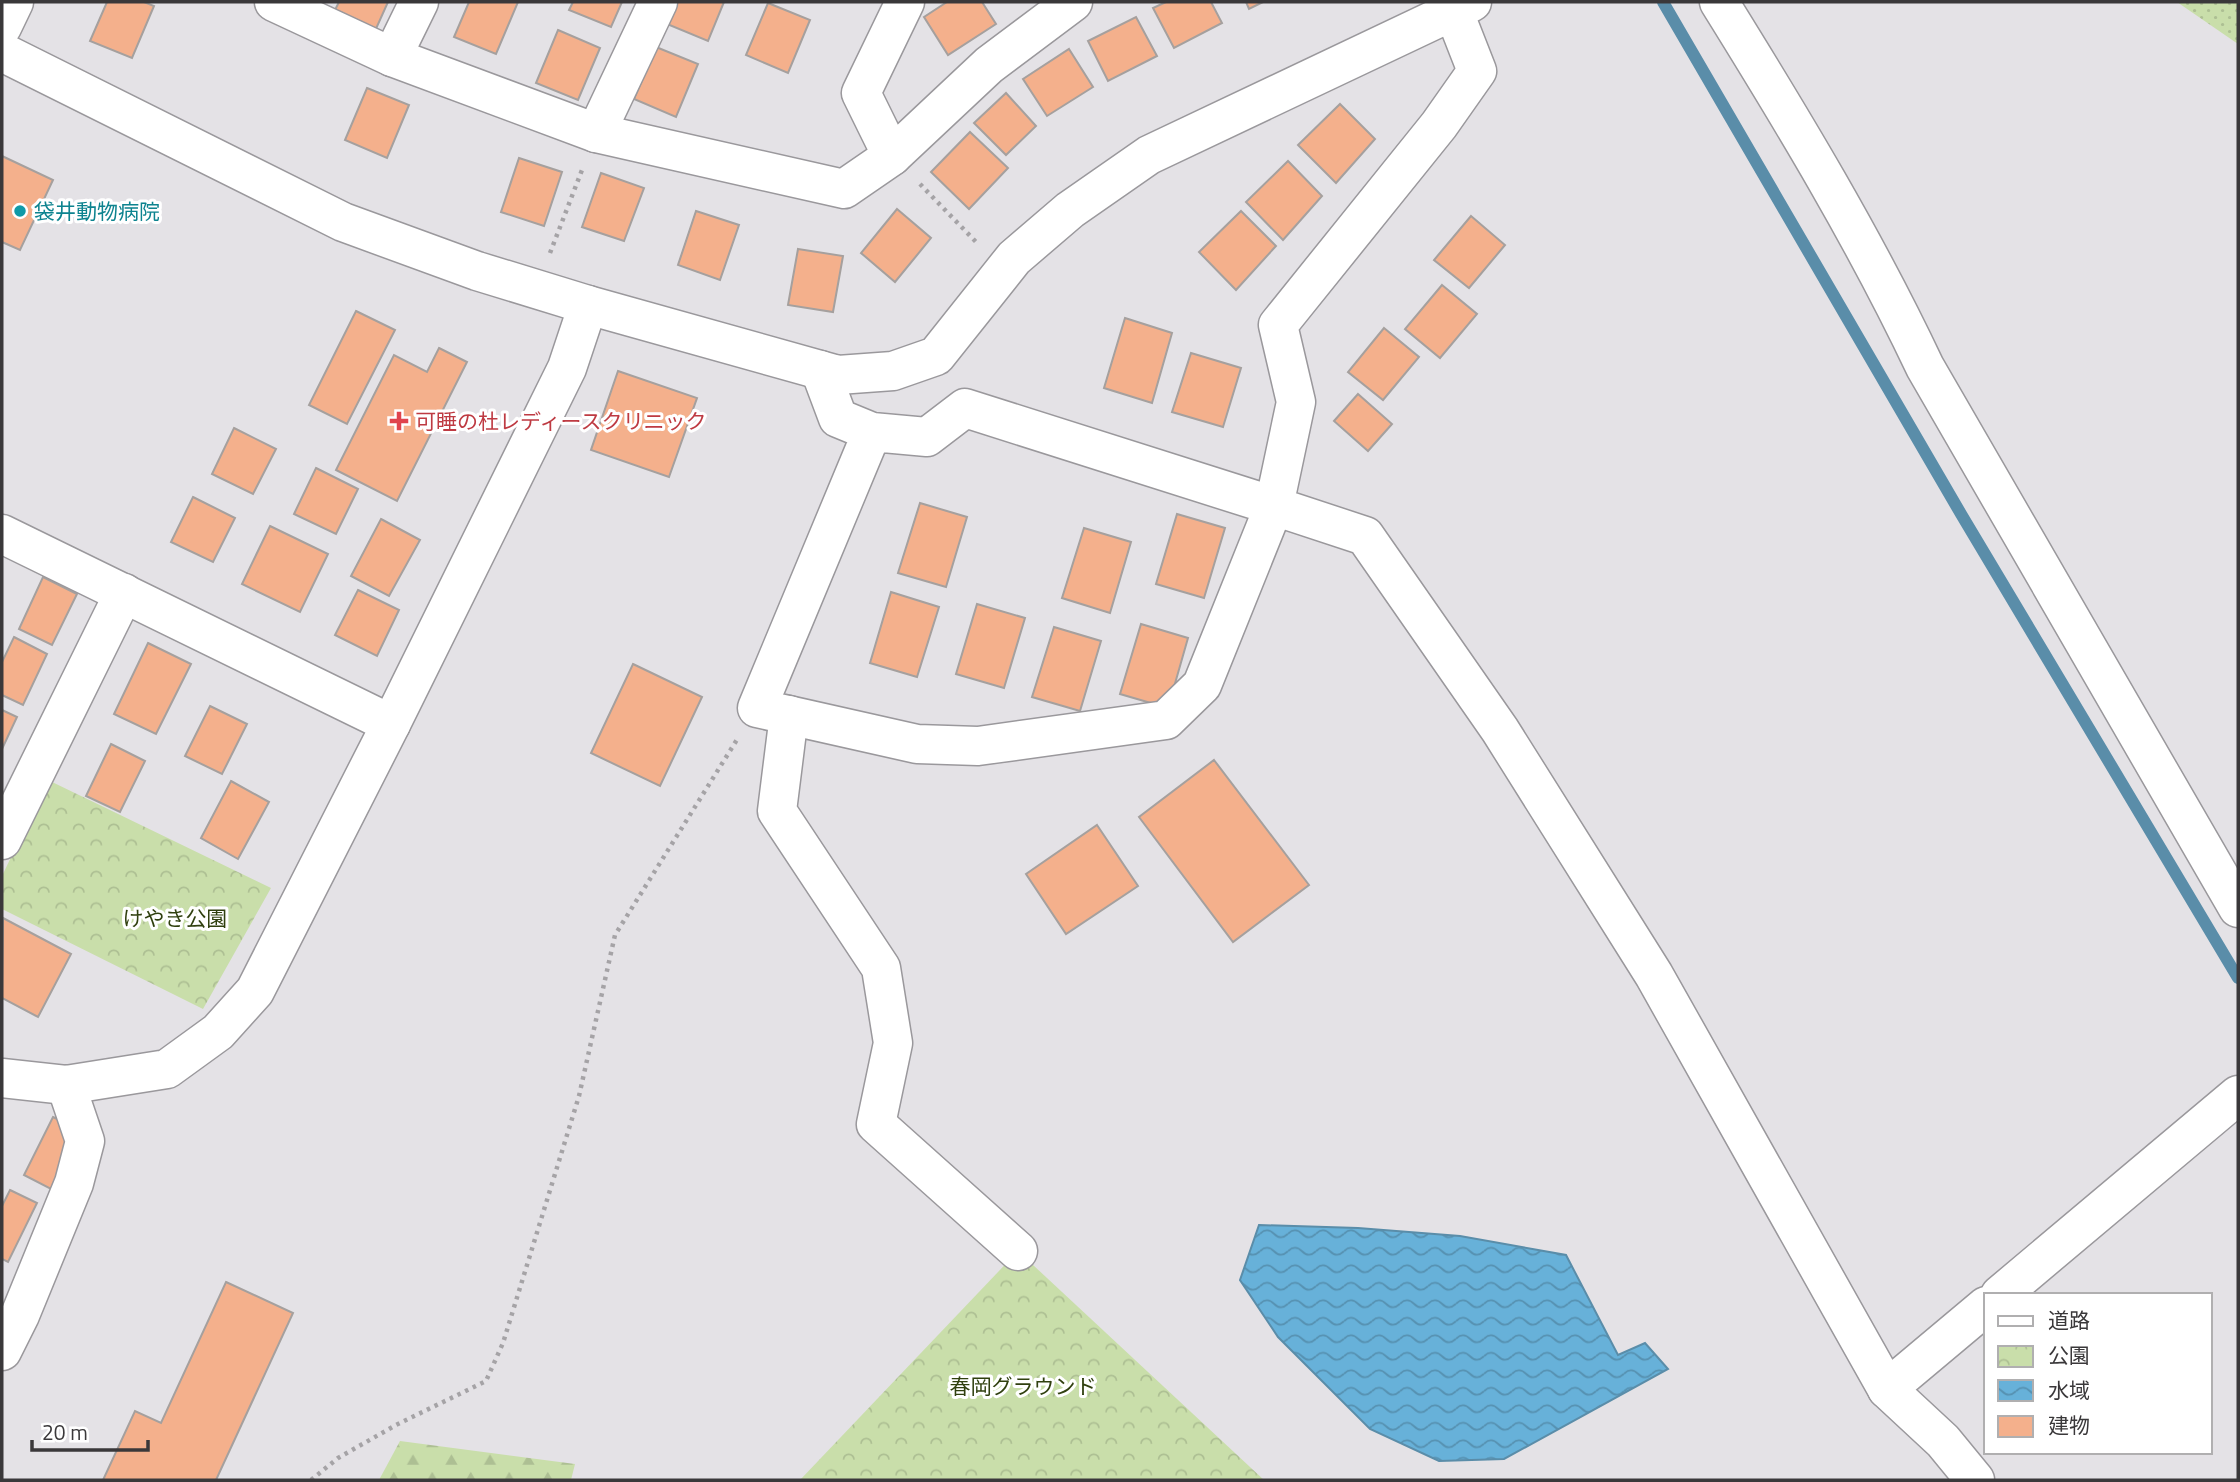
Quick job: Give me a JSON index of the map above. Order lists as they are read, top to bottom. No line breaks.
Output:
{"parks":["けやき公園","春岡グラウンド"],"places":{"other":["袋井動物病院"],"health":["可睡の杜レディースクリニック"]},"legend":["道路","公園","水域","建物"],"scale_bar":"20 m"}
